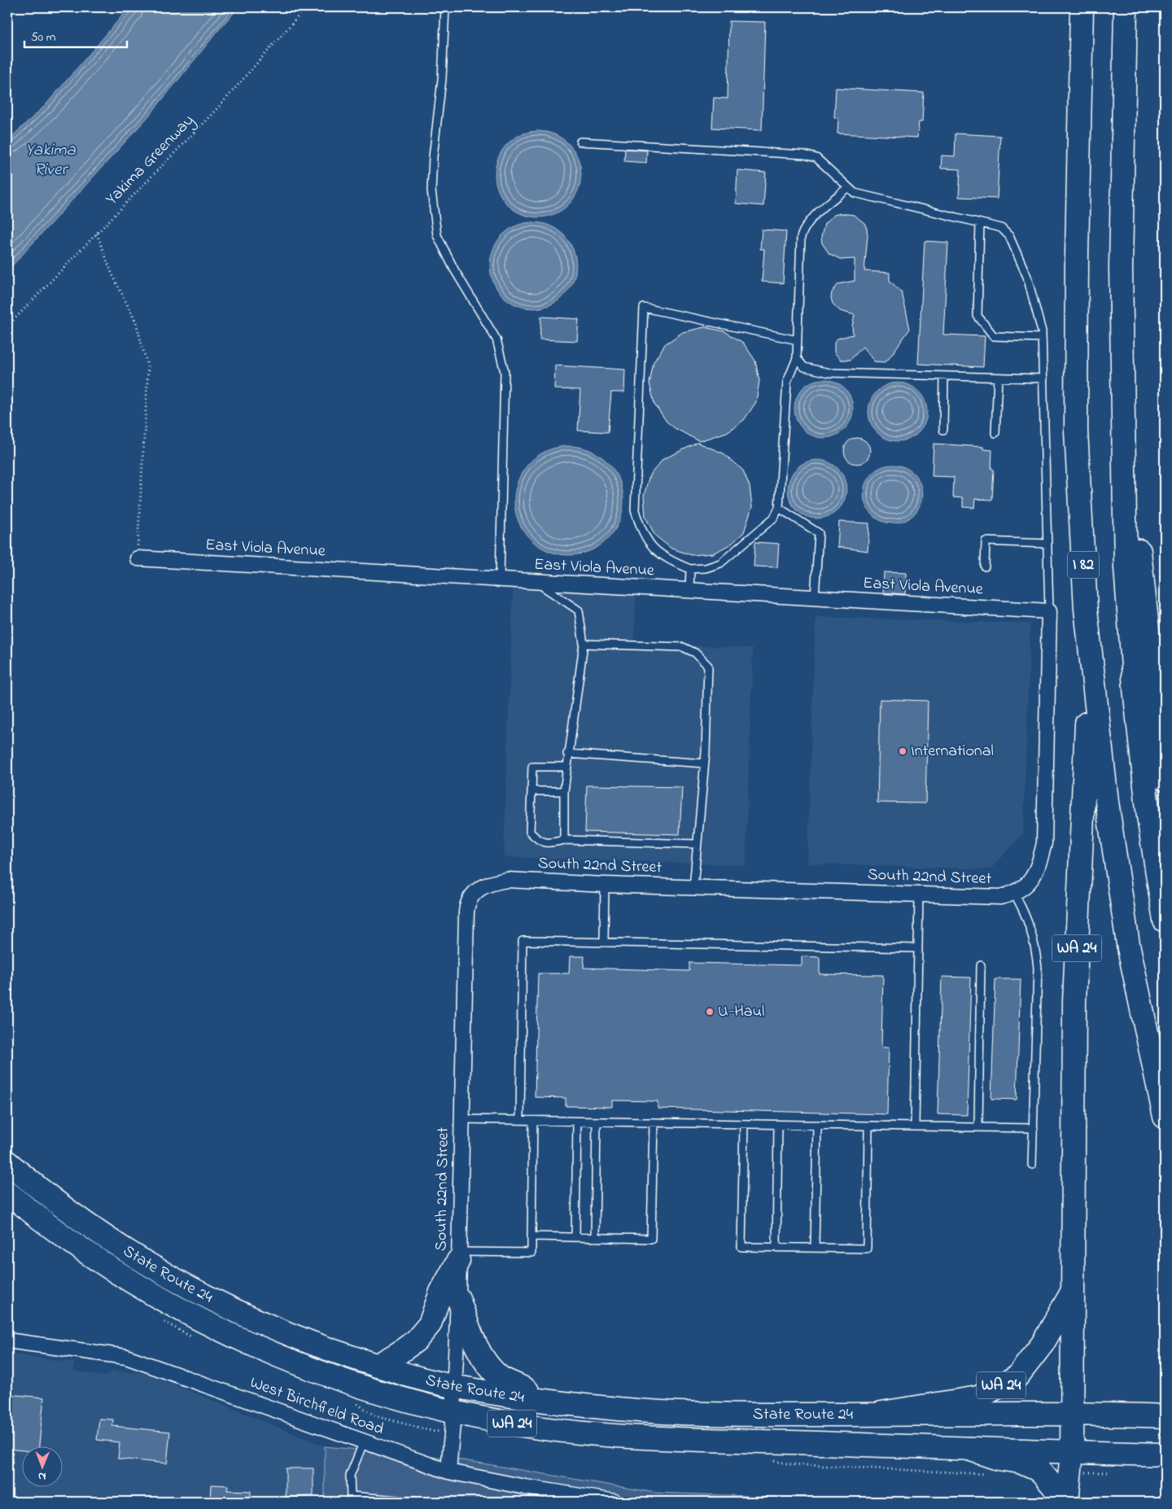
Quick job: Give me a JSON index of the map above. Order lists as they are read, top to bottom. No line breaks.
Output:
{"streets":{"main road":["I 82","WA 24","State Route 24"],"street":["East Viola Avenue","South 22nd Street","West Birchfield Road"],"path":["Yakima Greenway"]},"crossings":[["East Viola Avenue","South 22nd Street"],["I 82","WA 24"],["South 22nd Street","State Route 24"],["South 22nd Street","West Birchfield Road"],["WA 24","State Route 24"]],"water":["Yakima River"],"places":["International","U-Haul"],"scale_bar":"50 m","north":"bottom"}
